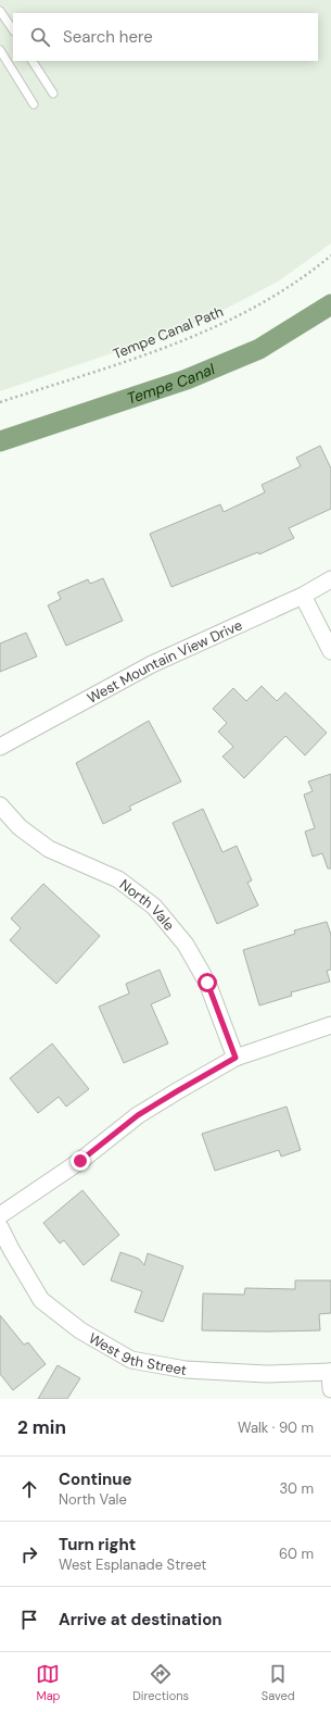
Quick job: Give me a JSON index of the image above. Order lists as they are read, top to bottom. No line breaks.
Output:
{"streets":{"street":["West Mountain View Drive","North Vale","West 9th Street"],"path":["Tempe Canal Path"]},"water":["Tempe Canal"],"page":{"search":"Search here","heading":["2 min","Walk · 90 m"],"list":[["Continue","North Vale","30 m"],["Turn right","West Esplanade Street","60 m"],"Arrive at destination"],"nav":["Map","Directions","Saved"]}}
